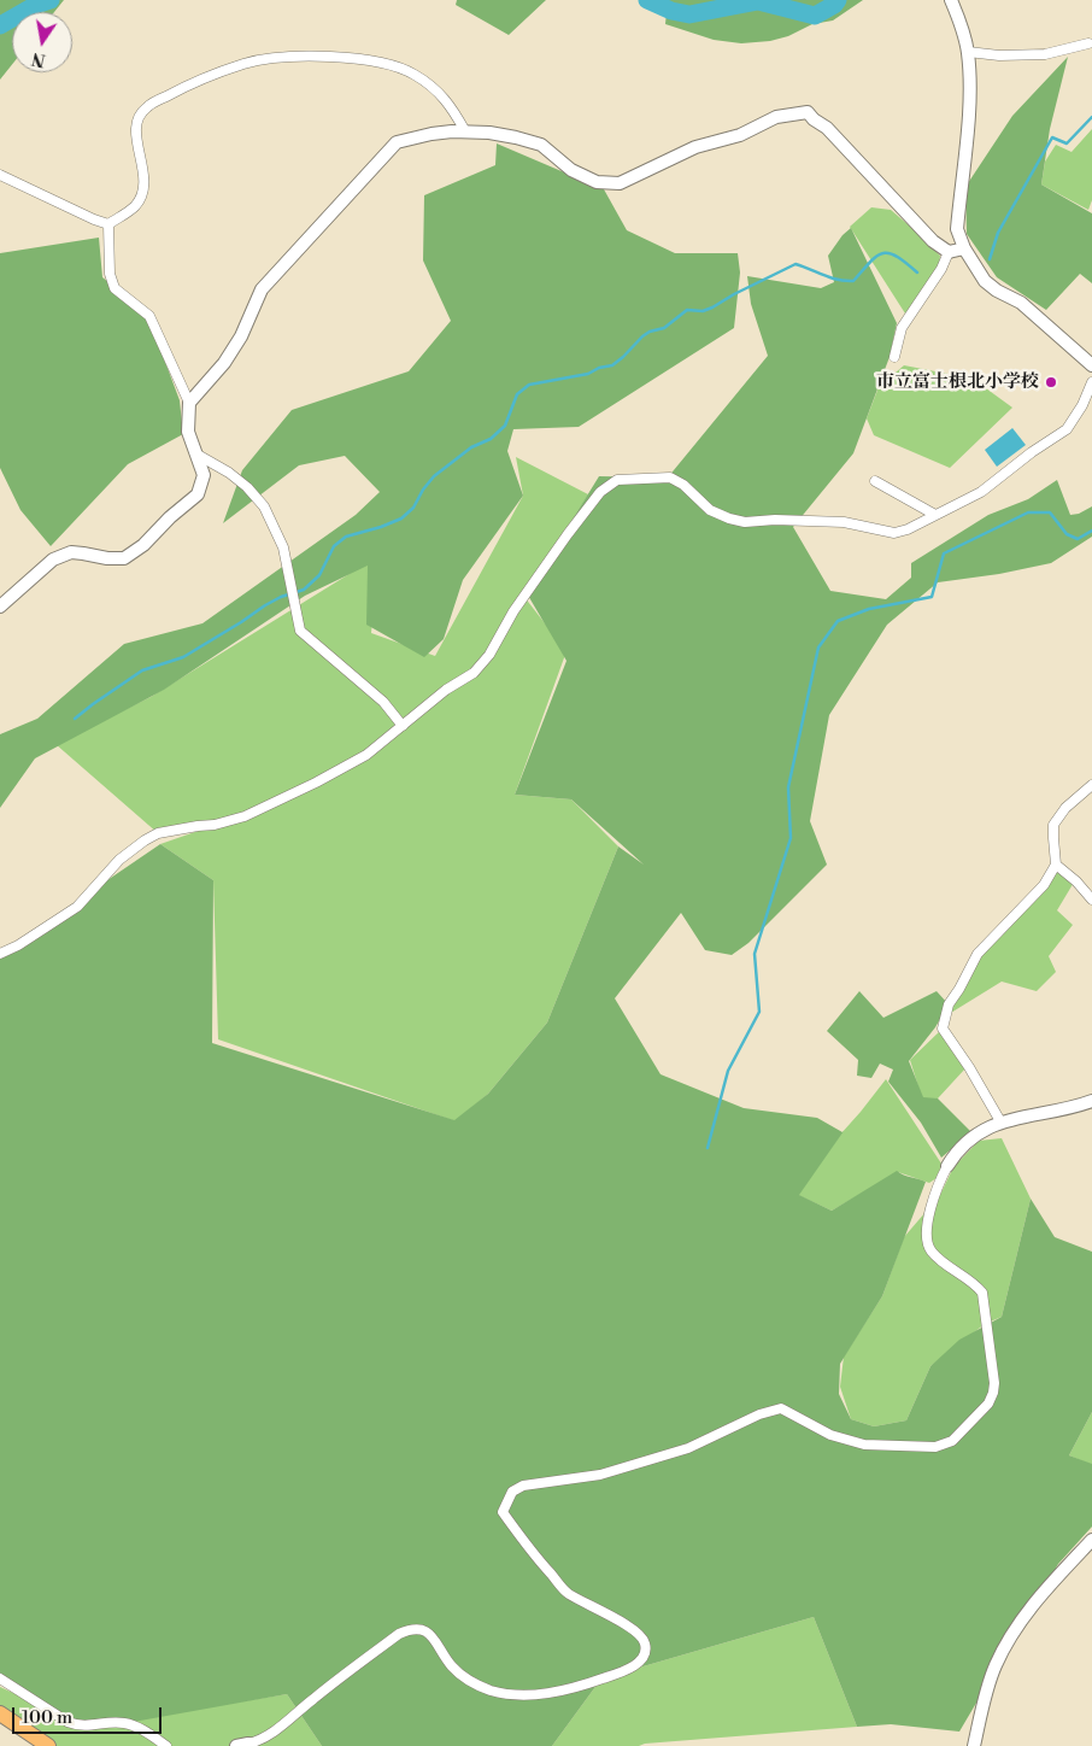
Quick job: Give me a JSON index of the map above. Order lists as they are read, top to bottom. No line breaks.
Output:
{"places":["市立富士根北小学校"],"scale_bar":"100 m","north":"bottom"}
